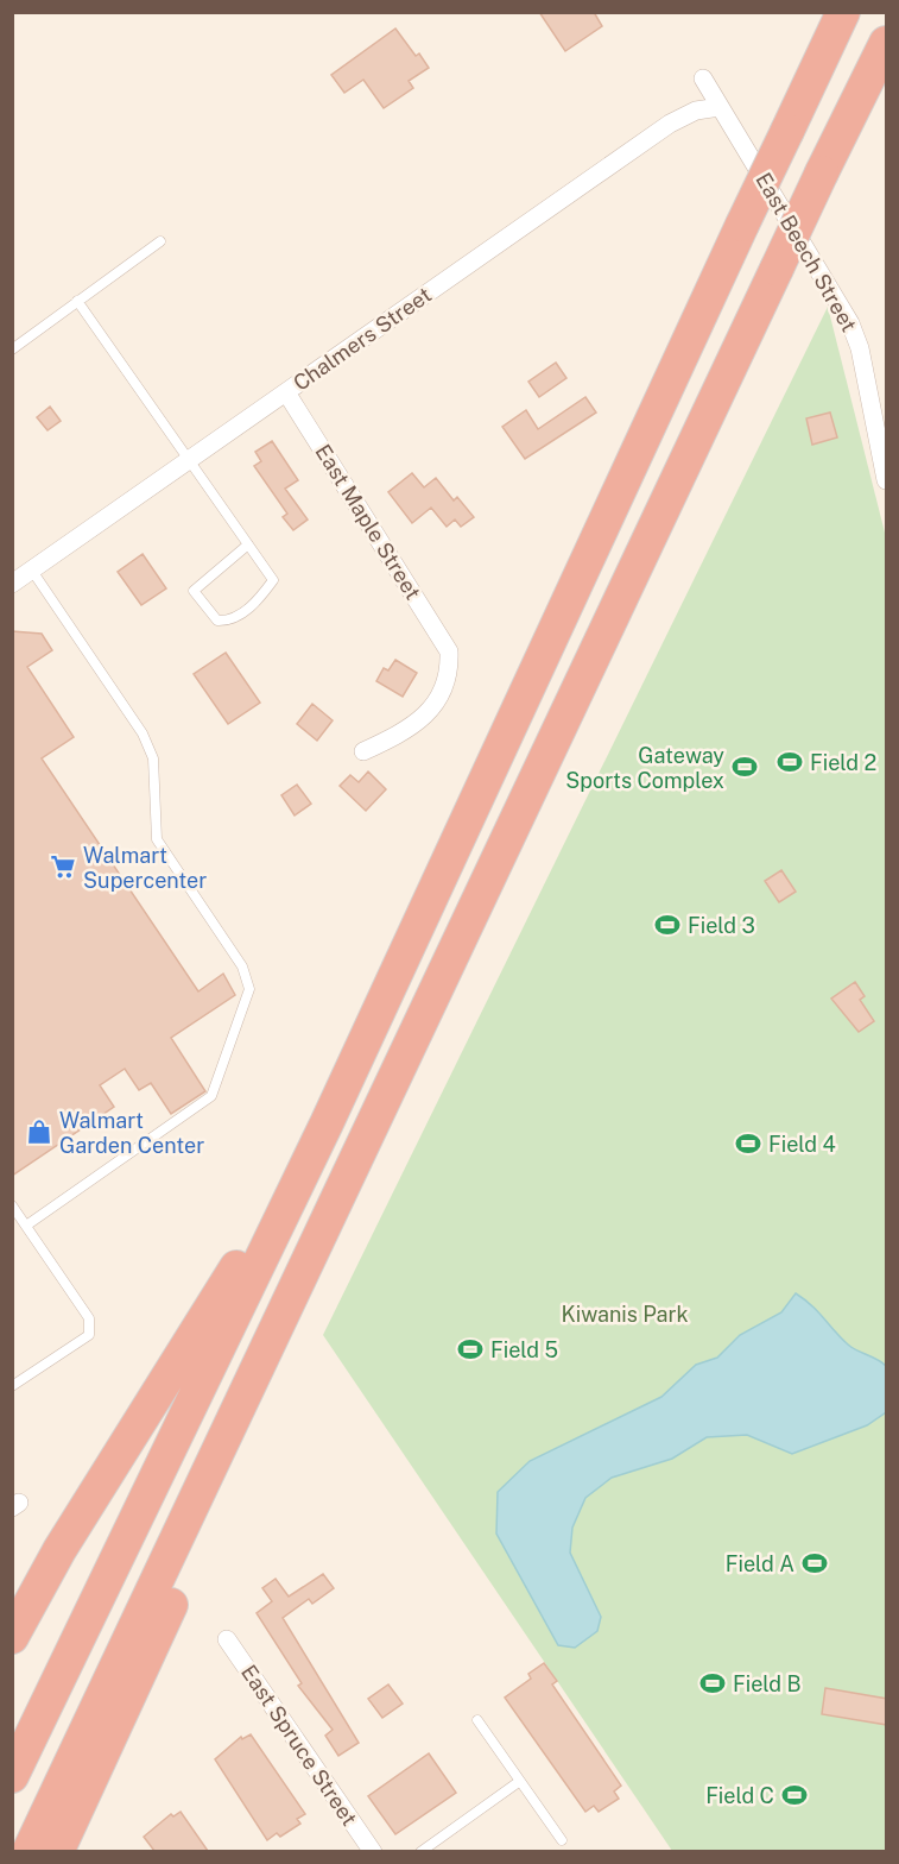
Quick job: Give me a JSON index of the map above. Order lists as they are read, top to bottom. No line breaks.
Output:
{"streets":{"street":["East Beech Street","Chalmers Street","East Maple Street","East Spruce Street"]},"crossings":[["East Beech Street","Chalmers Street"],["Chalmers Street","East Maple Street"]],"parks":["Kiwanis Park"],"places":{"sports":["Field 2","Gateway Sports Complex","Field 3","Field 4","Field 5","Field A","Field B","Field C"],"supermarket":["Walmart Supercenter"],"shop":["Walmart Garden Center"]}}
